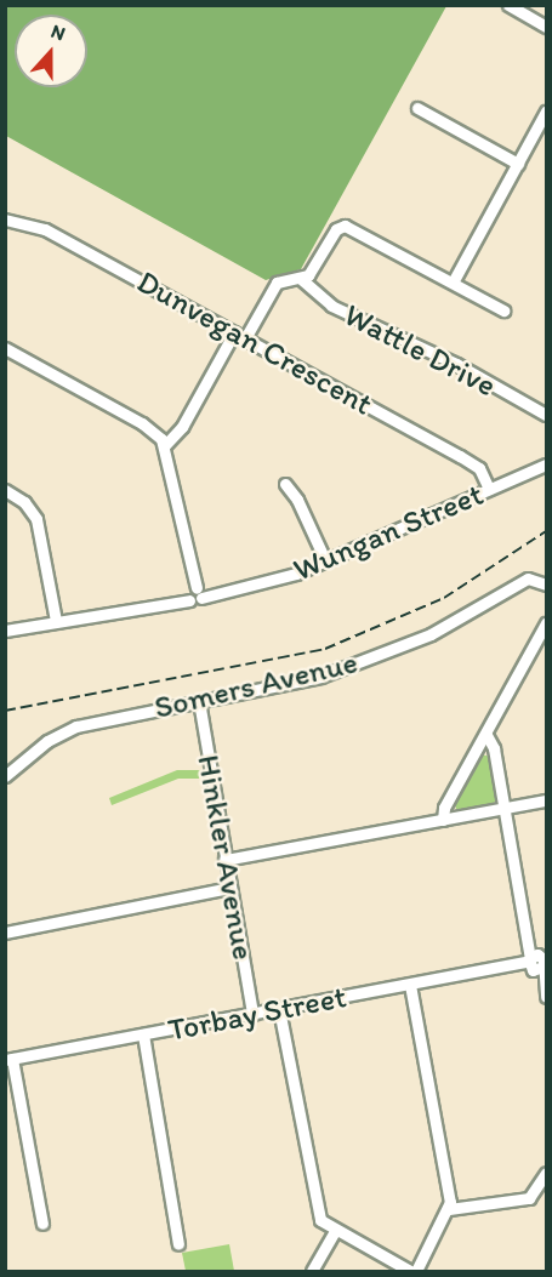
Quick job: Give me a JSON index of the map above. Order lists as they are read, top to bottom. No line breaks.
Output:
{"streets":{"street":["Dunvegan Crescent","Wattle Drive","Wungan Street","Somers Avenue","Hinkler Avenue","Torbay Street"]},"crossings":[["Dunvegan Crescent","Wungan Street"],["Somers Avenue","Hinkler Avenue"],["Hinkler Avenue","Torbay Street"]],"north":"top"}
